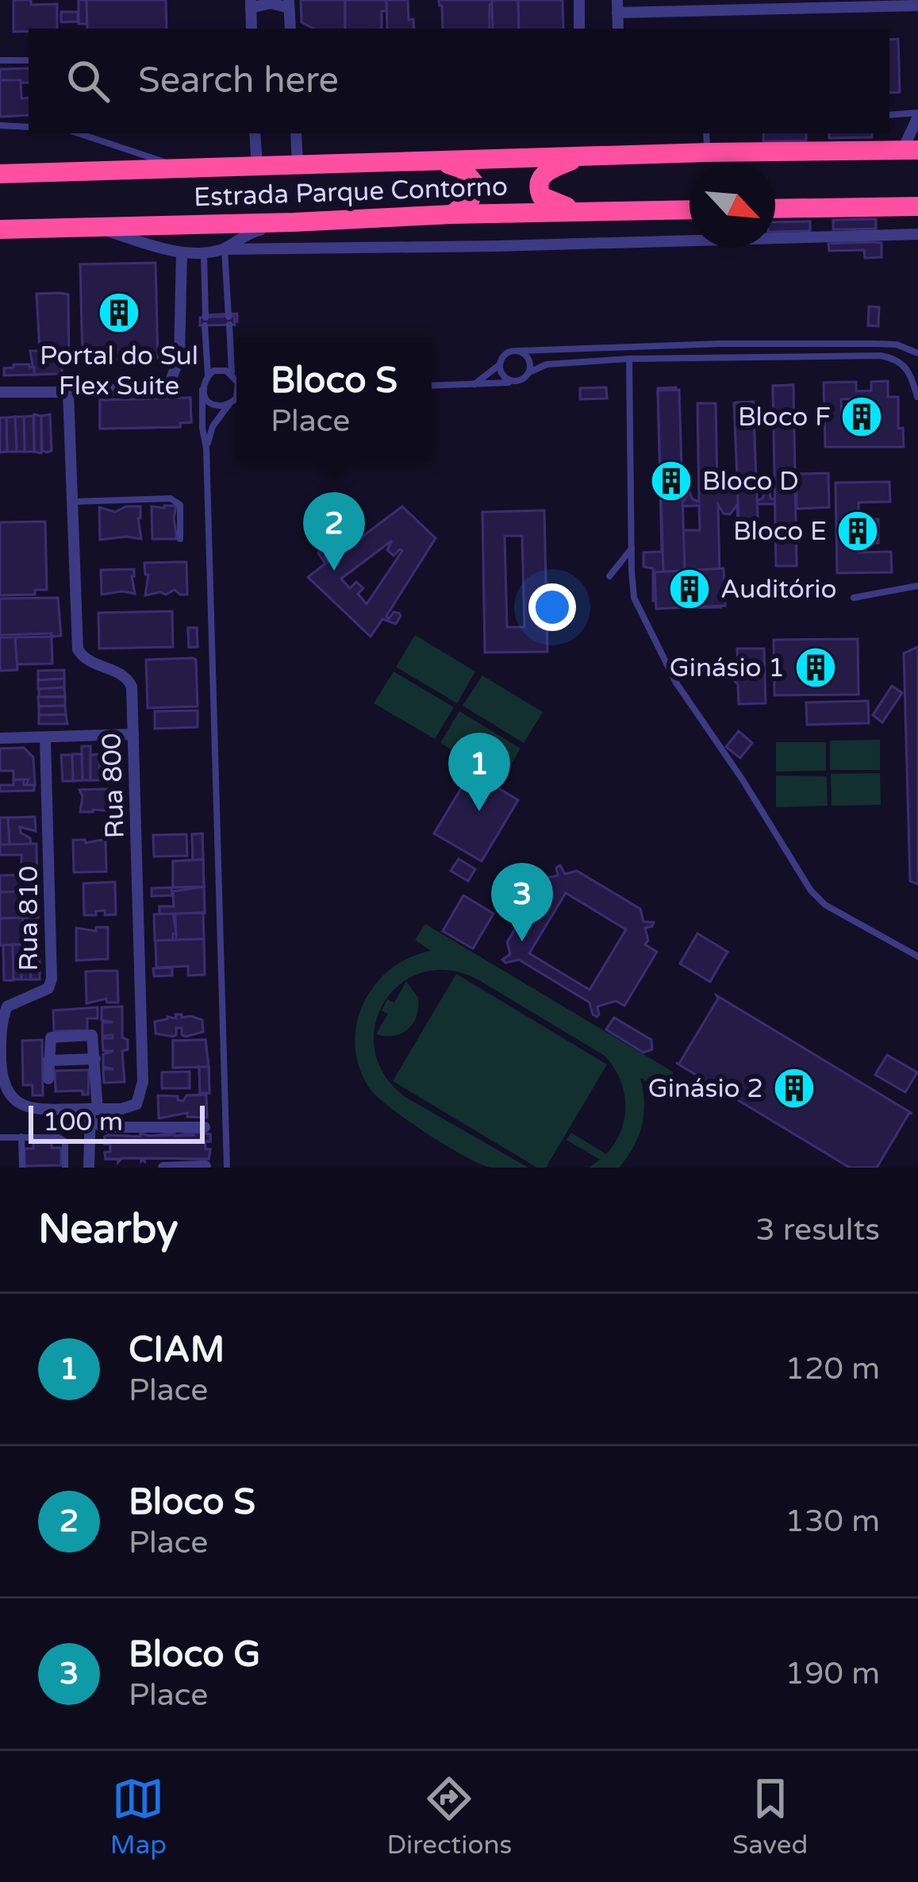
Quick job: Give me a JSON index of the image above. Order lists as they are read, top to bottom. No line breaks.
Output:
{"streets":{"highway":["Estrada Parque Contorno"],"street":["Rua 800","Rua 810"]},"crossings":[["Rua 800","Rua 810"]],"places":{"building":["Portal do Sul Flex Suite","Bloco F","Bloco D","Bloco E","Auditório","Ginásio 1","Ginásio 2"]},"scale_bar":"100 m","north":"bottom right","page":{"search":"Search here","popup":["Bloco S","Place"],"pins":["2","1","3"],"scale":"100 m","heading":["Nearby","3 results"],"list":[{"mark":"1","name":"CIAM","note":"Place","value":"120 m"},{"mark":"2","name":"Bloco S","note":"Place","value":"130 m"},{"mark":"3","name":"Bloco G","note":"Place","value":"190 m"}],"nav":["Map","Directions","Saved"]}}
